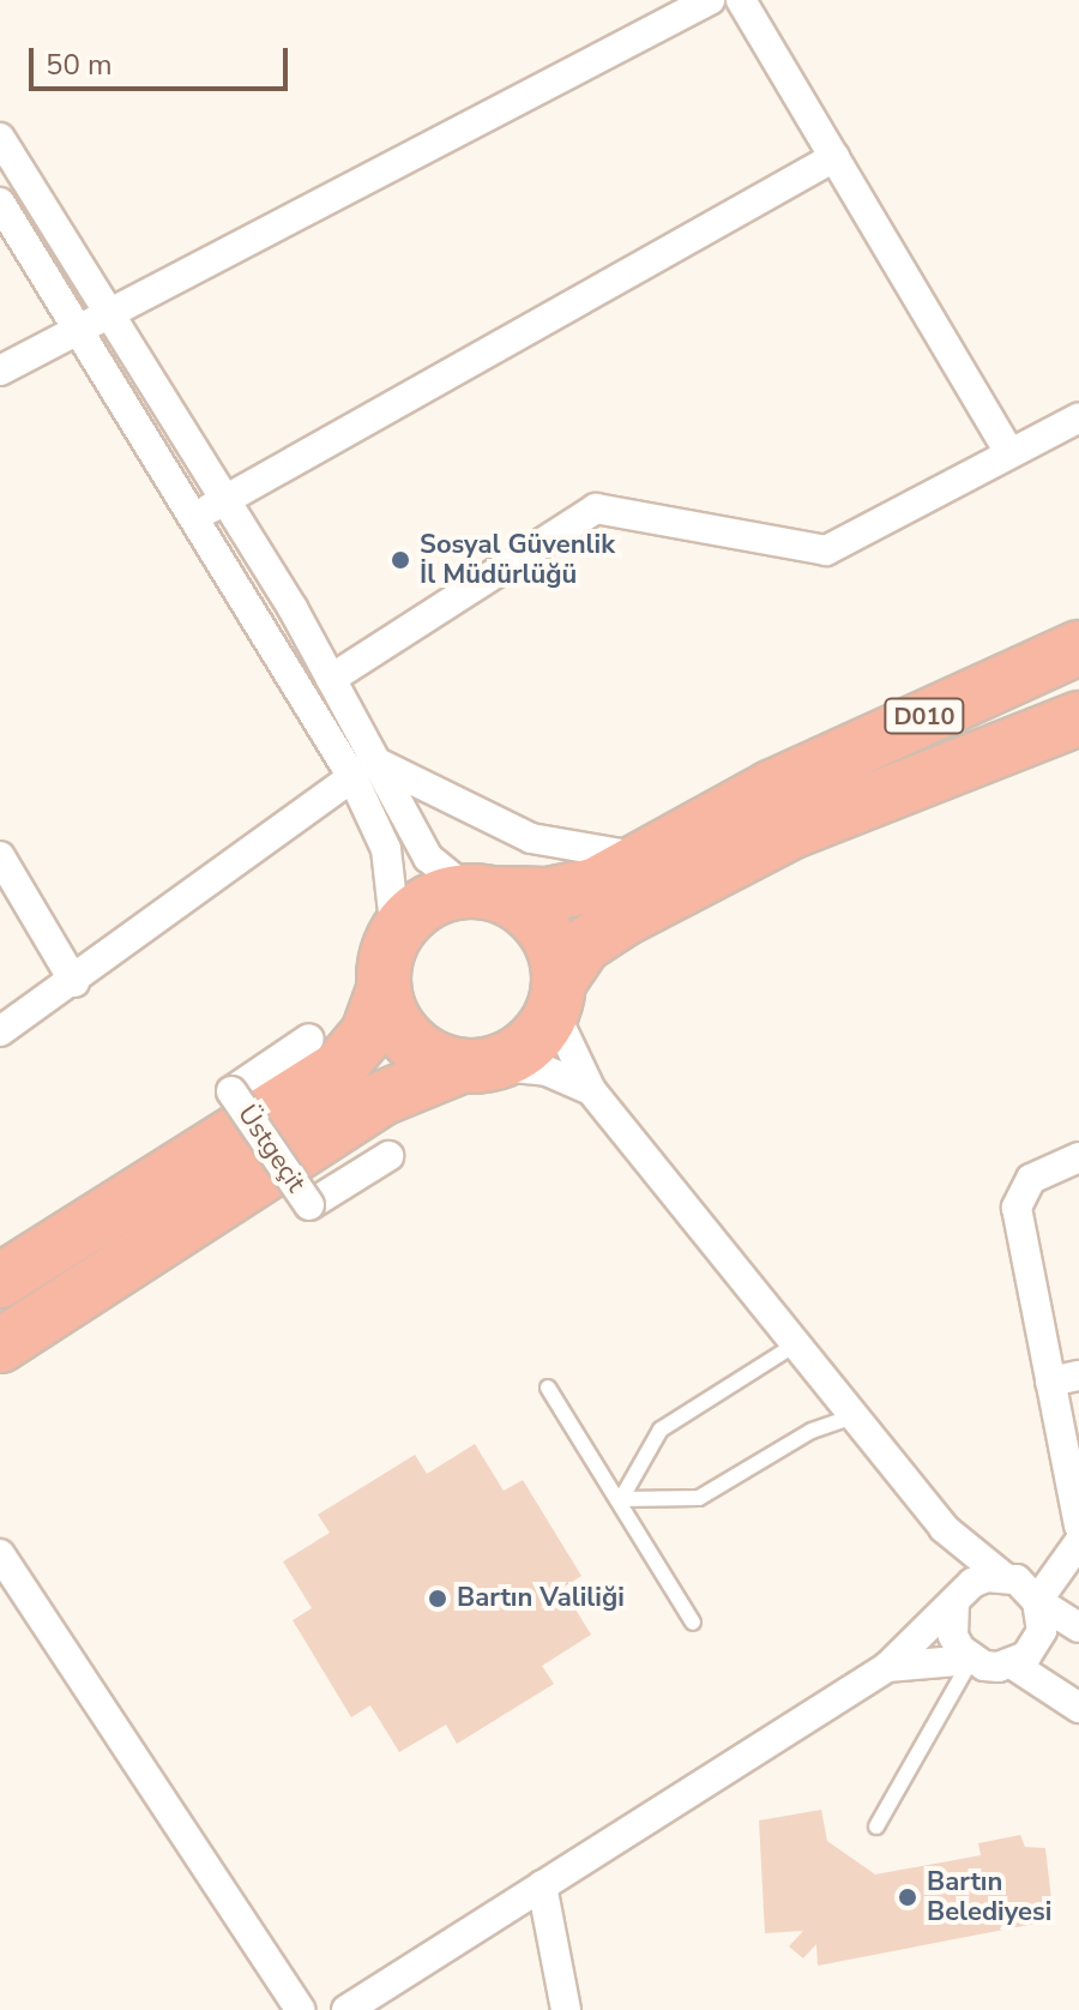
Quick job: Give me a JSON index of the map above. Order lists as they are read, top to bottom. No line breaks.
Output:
{"streets":{"highway":["D010"],"street":["Üstgeçit"]},"places":["Sosyal Güvenlik İl Müdürlüğü","Bartın Valiliği","Bartın Belediyesi"],"scale_bar":"50 m"}
